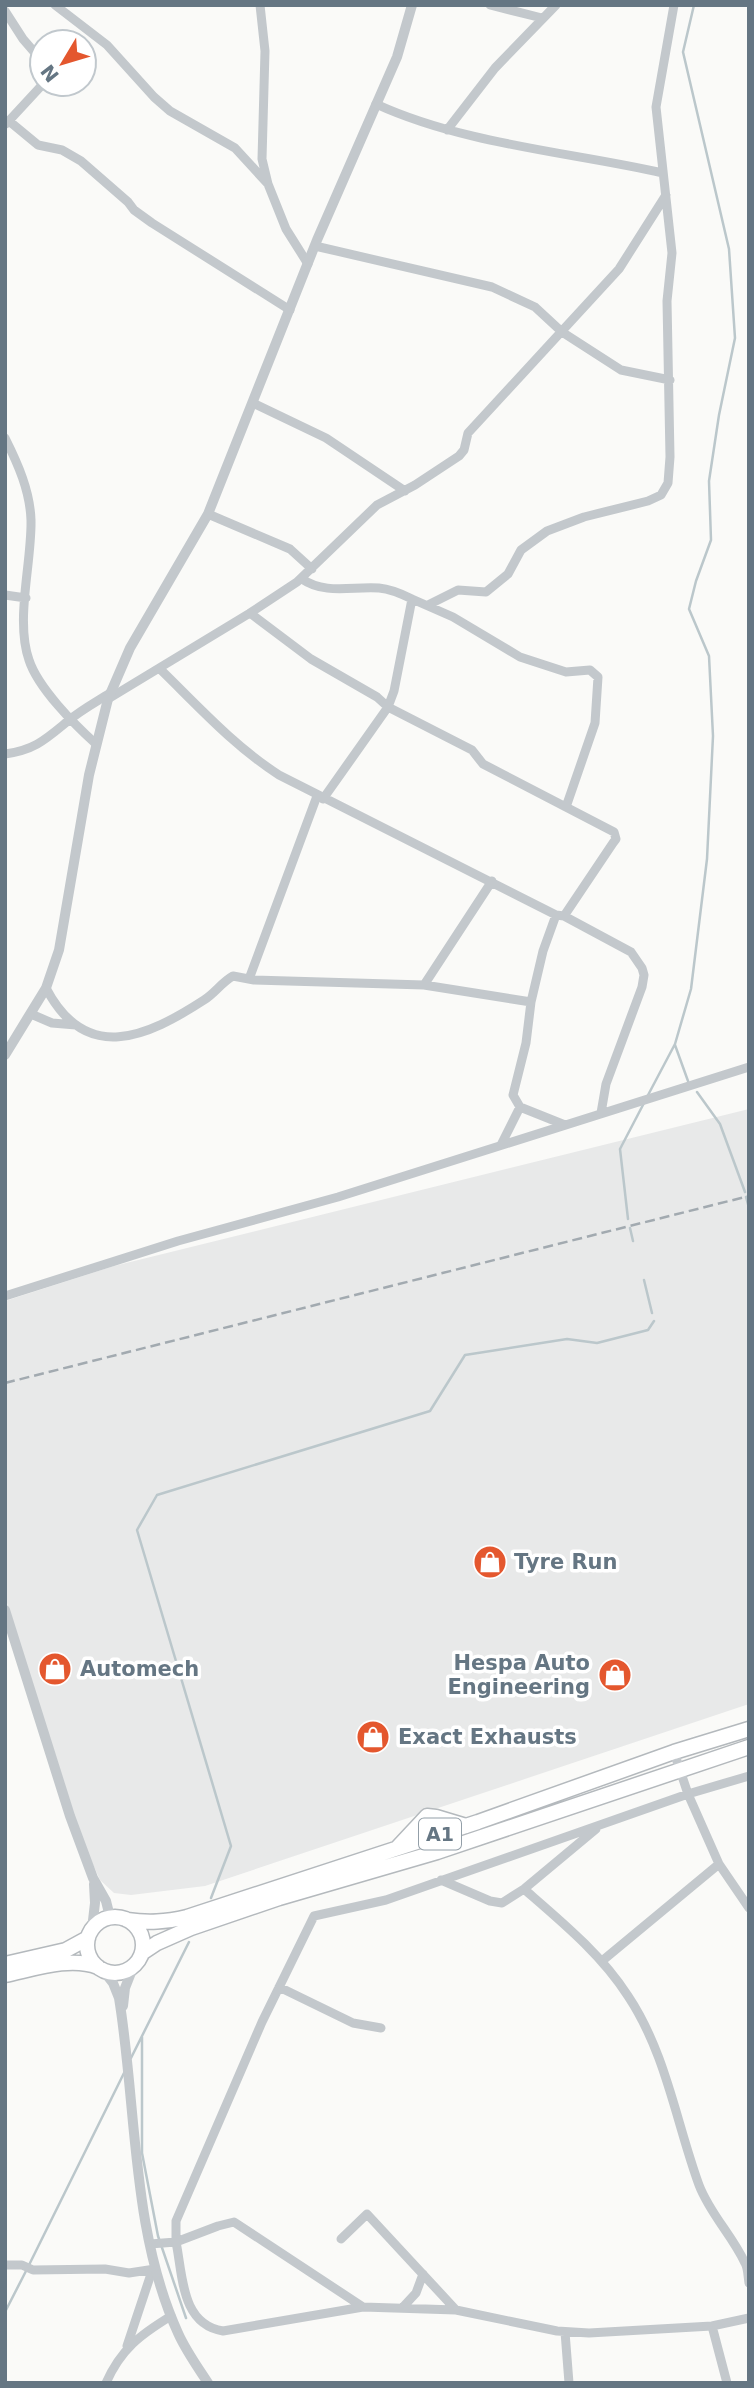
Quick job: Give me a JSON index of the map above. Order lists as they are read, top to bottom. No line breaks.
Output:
{"streets":{"highway":["A1"]},"places":{"shop":["Tyre Run","Automech","Hespa Auto Engineering","Exact Exhausts"]},"north":"bottom left"}
